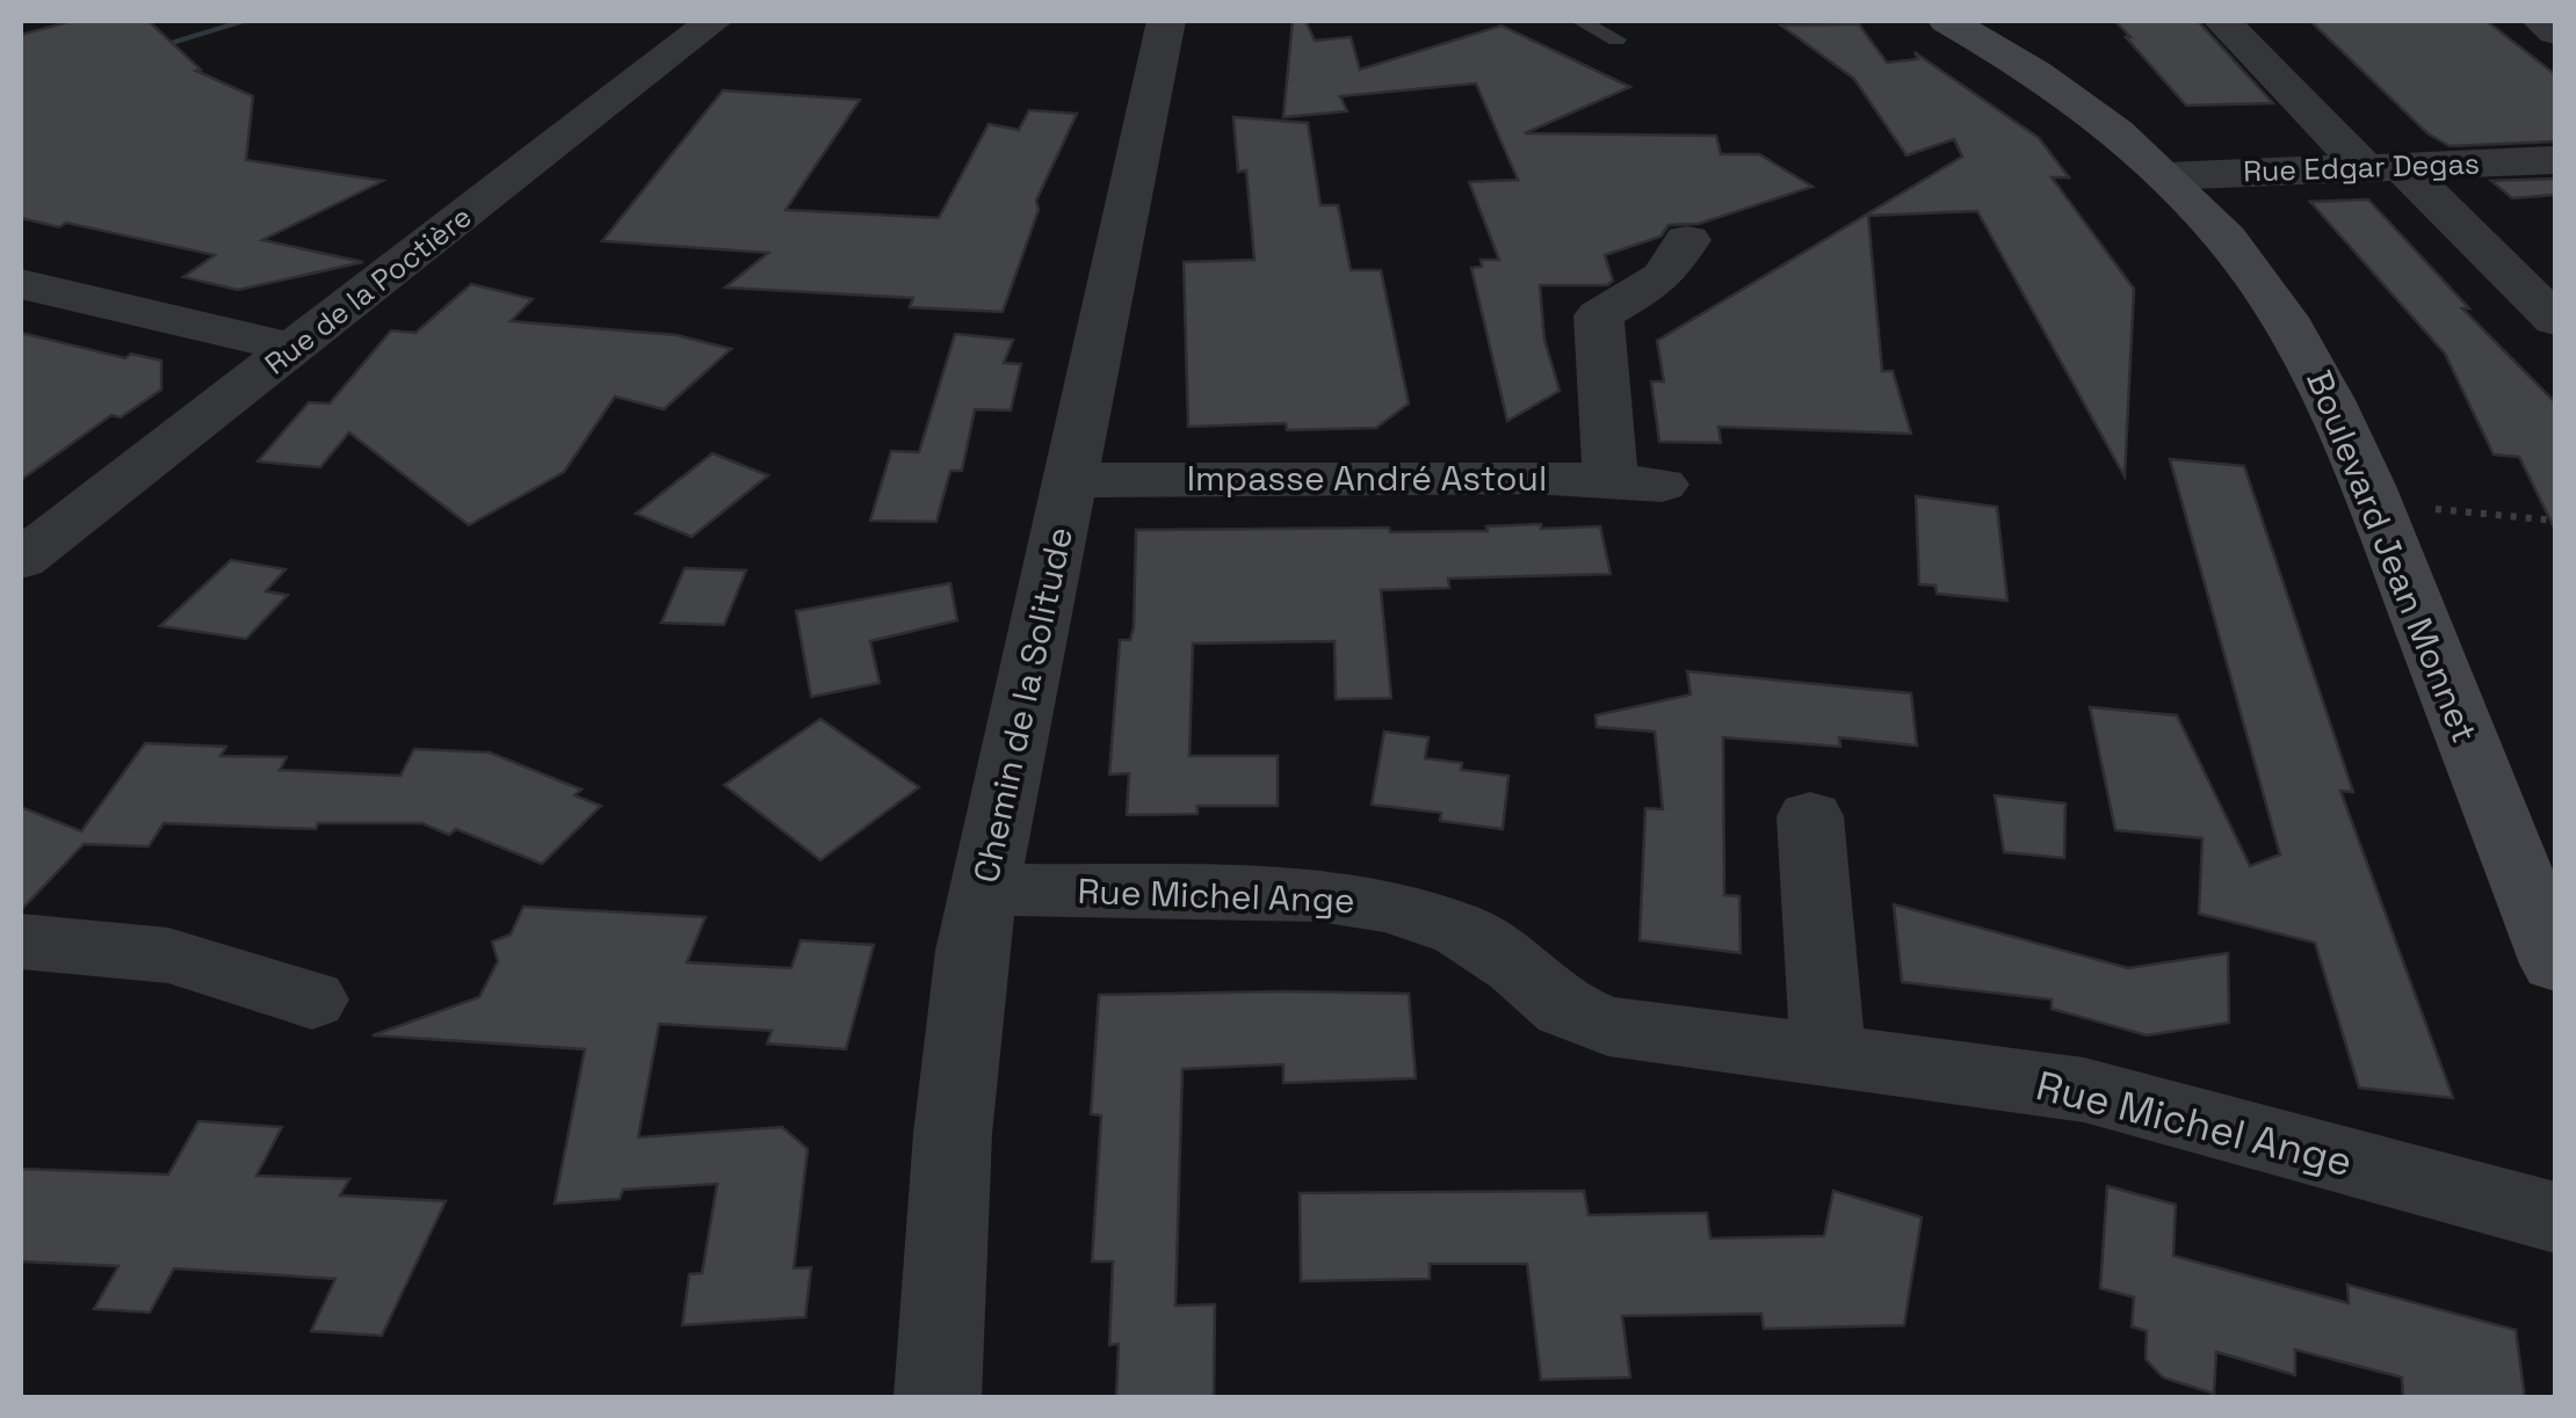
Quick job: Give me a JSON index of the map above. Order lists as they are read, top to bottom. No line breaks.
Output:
{"streets":{"main road":["Boulevard Jean Monnet"],"street":["Rue Edgar Degas","Rue de la Poctière","Impasse André Astoul","Chemin de la Solitude","Rue Michel Ange"]},"crossings":[["Rue Edgar Degas","Boulevard Jean Monnet"],["Impasse André Astoul","Chemin de la Solitude"],["Chemin de la Solitude","Rue Michel Ange"]]}
